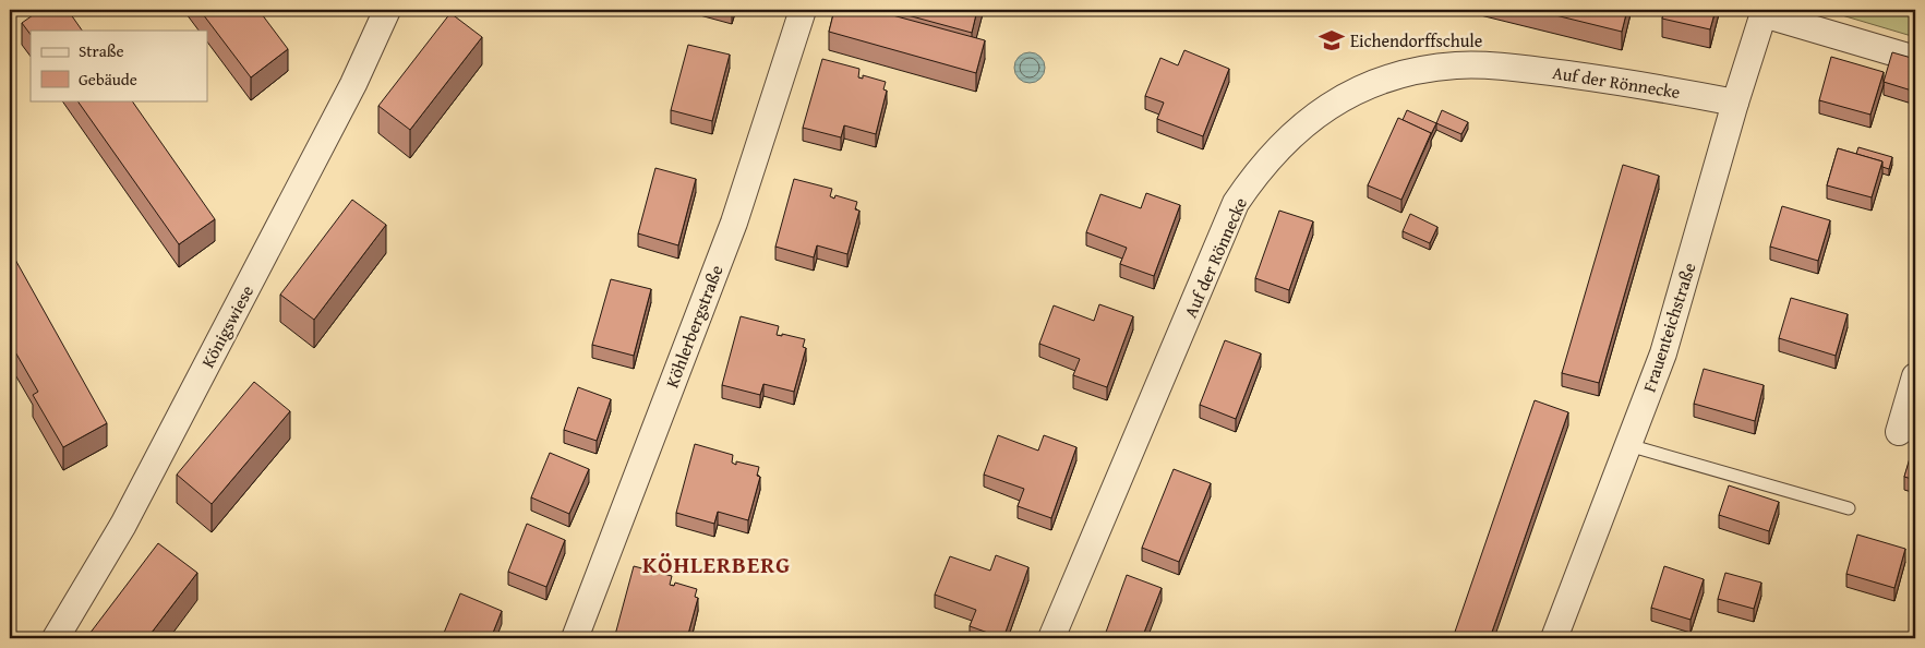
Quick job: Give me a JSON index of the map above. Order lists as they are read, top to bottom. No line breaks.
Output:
{"streets":{"street":["Auf der Rönnecke","Königswiese","Köhlerbergstraße","Frauenteichstraße"]},"crossings":[["Auf der Rönnecke","Frauenteichstraße"]],"districts":["KÖHLERBERG"],"places":{"school or university":["Eichendorffschule"]},"legend":["Straße","Gebäude"]}
